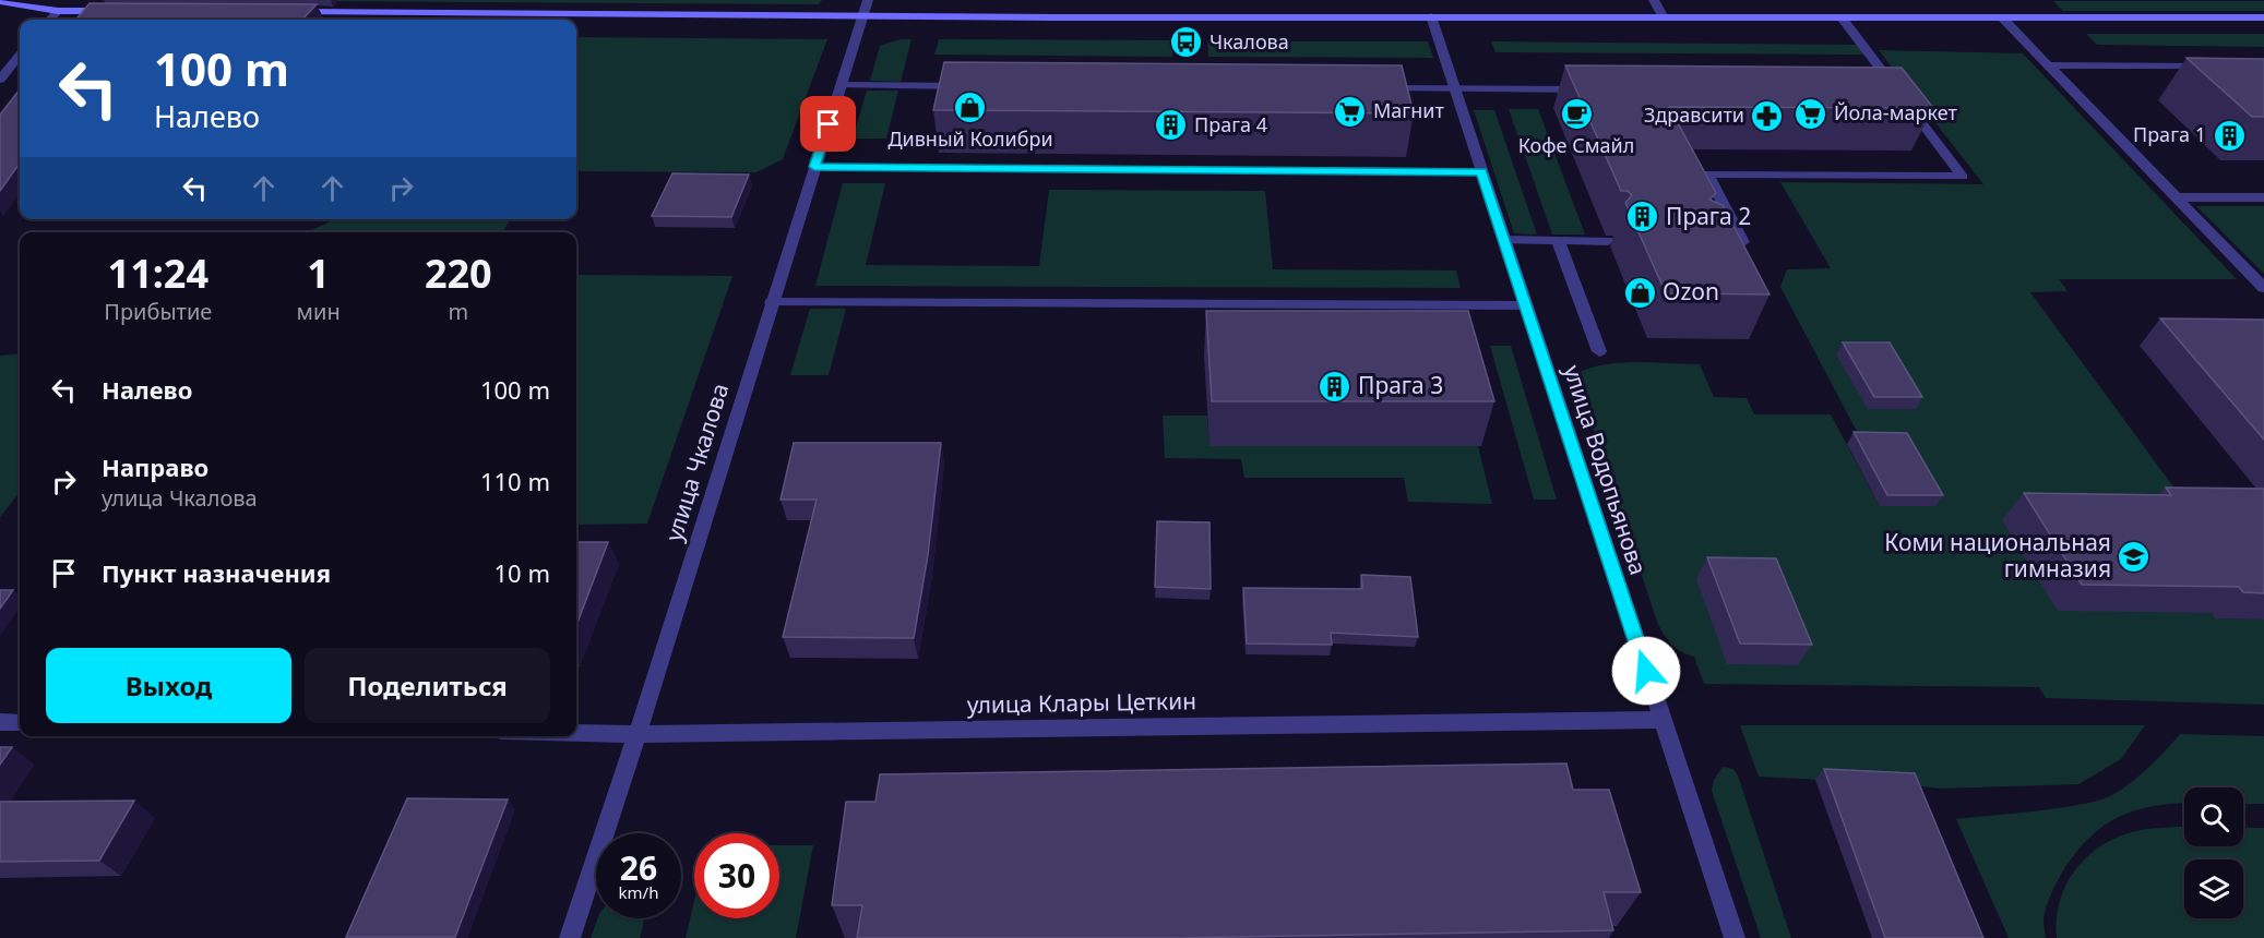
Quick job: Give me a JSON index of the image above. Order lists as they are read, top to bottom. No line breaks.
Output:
{"streets":{"street":["улица Чкалова","улица Водопьянова","улица Клары Цеткин"]},"crossings":[["улица Чкалова","улица Клары Цеткин"],["улица Водопьянова","улица Клары Цеткин"]],"places":{"bus stop":["Чкалова"],"shop":["Дивный Колибри","Ozon"],"supermarket":["Магнит","Йола-маркет"],"cafe":["Кофе Смайл"],"pharmacy":["Здравсити"],"building":["Прага 4","Прага 1","Прага 2","Прага 3"],"school or university":["Коми национальная гимназия"]},"page":{"turn":["100 m","Налево"],"eta":["11:24","Прибытие","1","мин","220","m"],"list":[{"name":"Налево","value":"100 m"},{"name":"Направо","note":"улица Чкалова","value":"110 m"},{"name":"Пункт назначения","value":"10 m"}],"buttons":["Выход","Поделиться"],"speed":"26 km/h","limit":"30"}}
